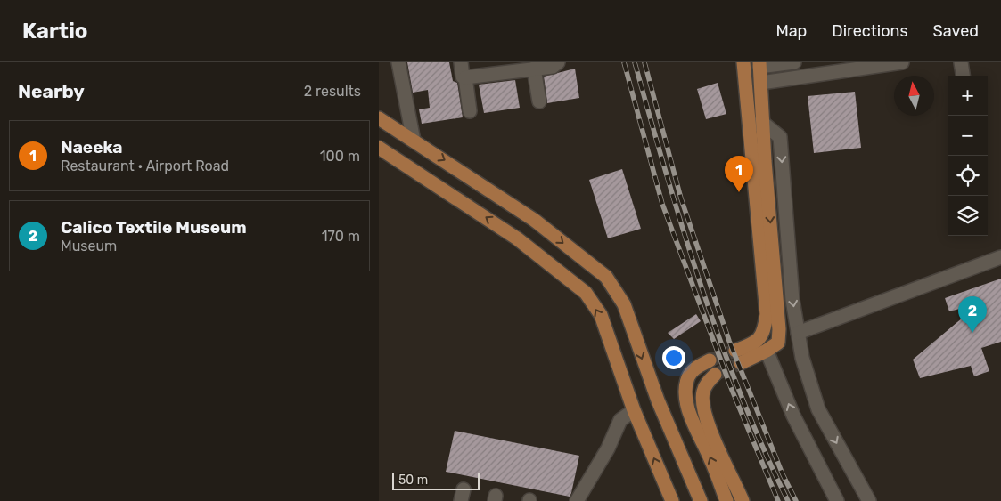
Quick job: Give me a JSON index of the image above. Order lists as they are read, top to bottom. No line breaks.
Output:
{"scale_bar":"50 m","north":"top","page":{"header":"Kartio","nav":["Map","Directions","Saved"],"heading":["Nearby","2 results"],"map_buttons":["+","−"],"list":[{"mark":"1","name":"Naeeka","note":"Restaurant · Airport Road","value":"100 m"},{"mark":"2","name":"Calico Textile Museum","note":"Museum","value":"170 m"}],"pins":["1","2"],"scale":"50 m"}}
